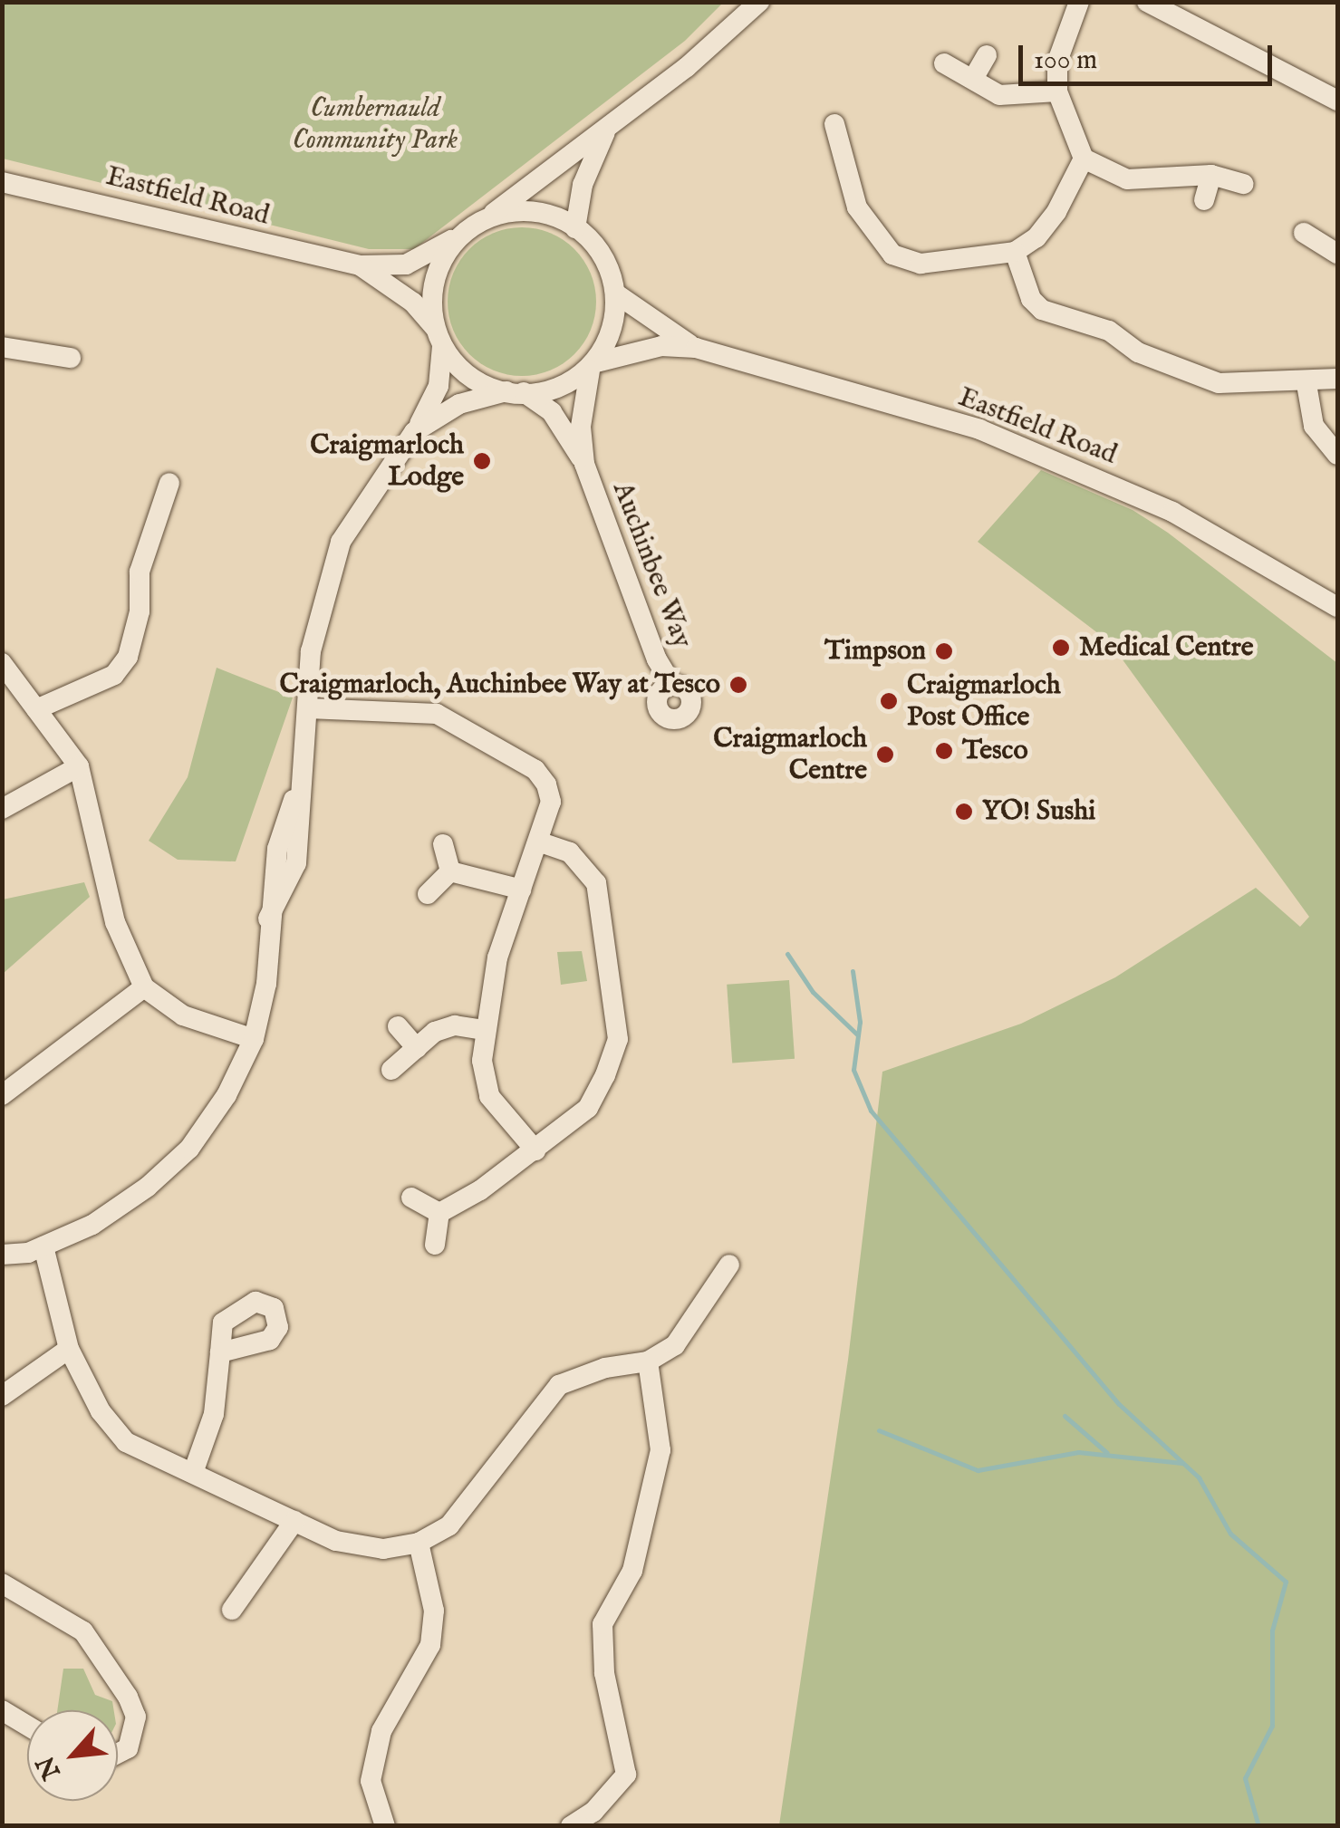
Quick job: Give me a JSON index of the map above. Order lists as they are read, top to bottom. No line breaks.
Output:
{"streets":{"street":["Eastfield Road","Auchinbee Way"]},"crossings":[["Eastfield Road","Auchinbee Way"]],"parks":["Cumbernauld Community Park"],"places":["Craigmarloch Lodge","Medical Centre","Timpson","Craigmarloch, Auchinbee Way at Tesco","Craigmarloch Post Office","Tesco","Craigmarloch Centre","YO! Sushi"],"scale_bar":"100 m","north":"bottom left"}
